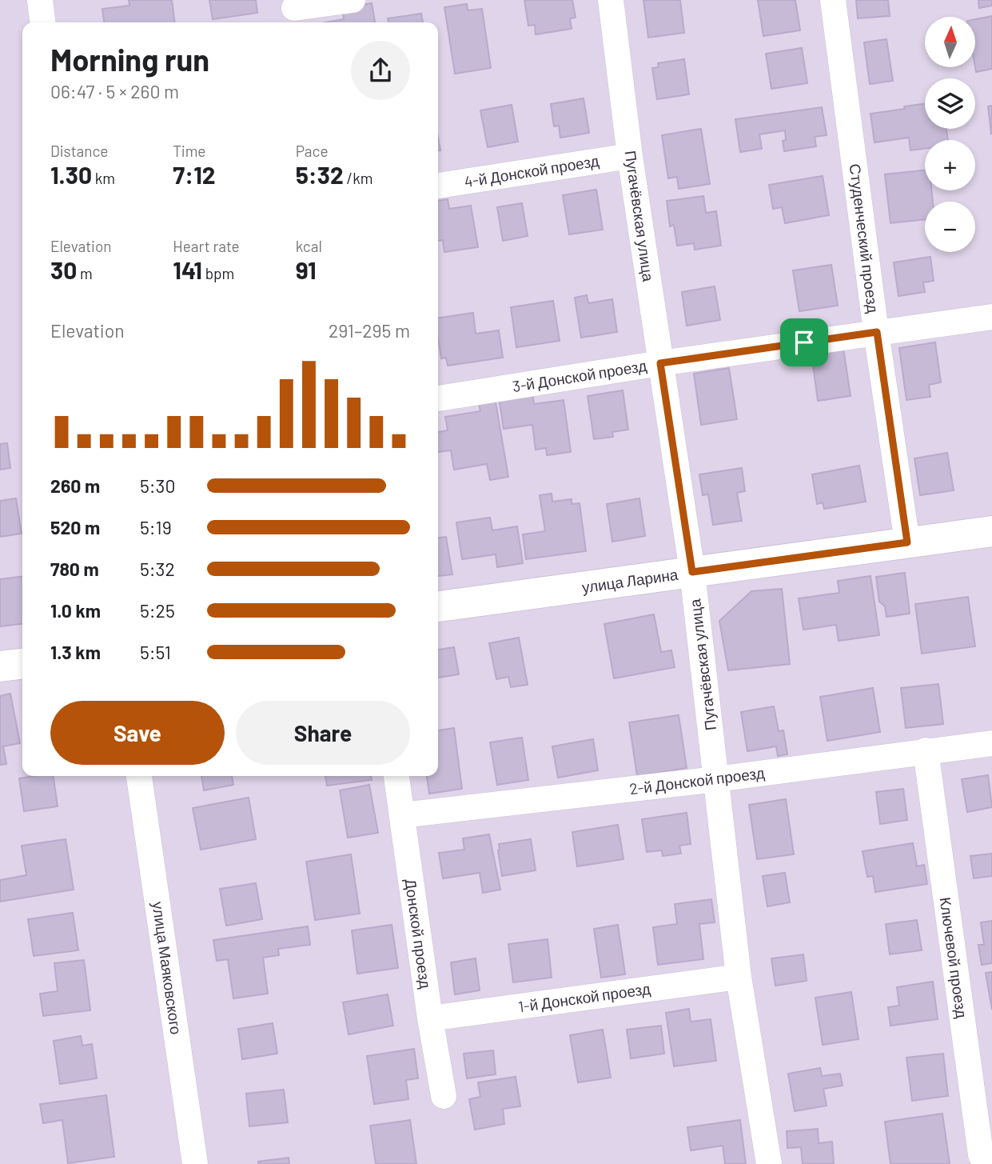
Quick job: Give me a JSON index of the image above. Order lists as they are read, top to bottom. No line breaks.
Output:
{"streets":{"street":["4-й Донской проезд","Пугачёвская улица","Студенческий проезд","3-й Донской проезд","улица Ларина","2-й Донской проезд","Донской проезд","Ключевой проезд","улица Маяковского","1-й Донской проезд"]},"crossings":[["4-й Донской проезд","Пугачёвская улица"],["Пугачёвская улица","3-й Донской проезд"],["Пугачёвская улица","улица Ларина"],["Пугачёвская улица","2-й Донской проезд"],["Пугачёвская улица","1-й Донской проезд"],["Студенческий проезд","3-й Донской проезд"],["Студенческий проезд","улица Ларина"],["2-й Донской проезд","Донской проезд"],["2-й Донской проезд","Ключевой проезд"],["Донской проезд","1-й Донской проезд"]],"north":"top","page":{"map_buttons":["+","−"],"heading":["Morning run","06:47 · 5 × 260 m"],"stats":[["Distance","1.30 km"],["Time","7:12"],["Pace","5:32 /km"],["Elevation","30 m"],["Heart rate","141 bpm"],["kcal","91"]],"chart":["Elevation","291–295 m"],"list":[{"name":"260 m","note":"5:30"},{"name":"520 m","note":"5:19"},{"name":"780 m","note":"5:32"},{"name":"1.0 km","note":"5:25"},{"name":"1.3 km","note":"5:51"}],"buttons":["Save","Share"]}}
